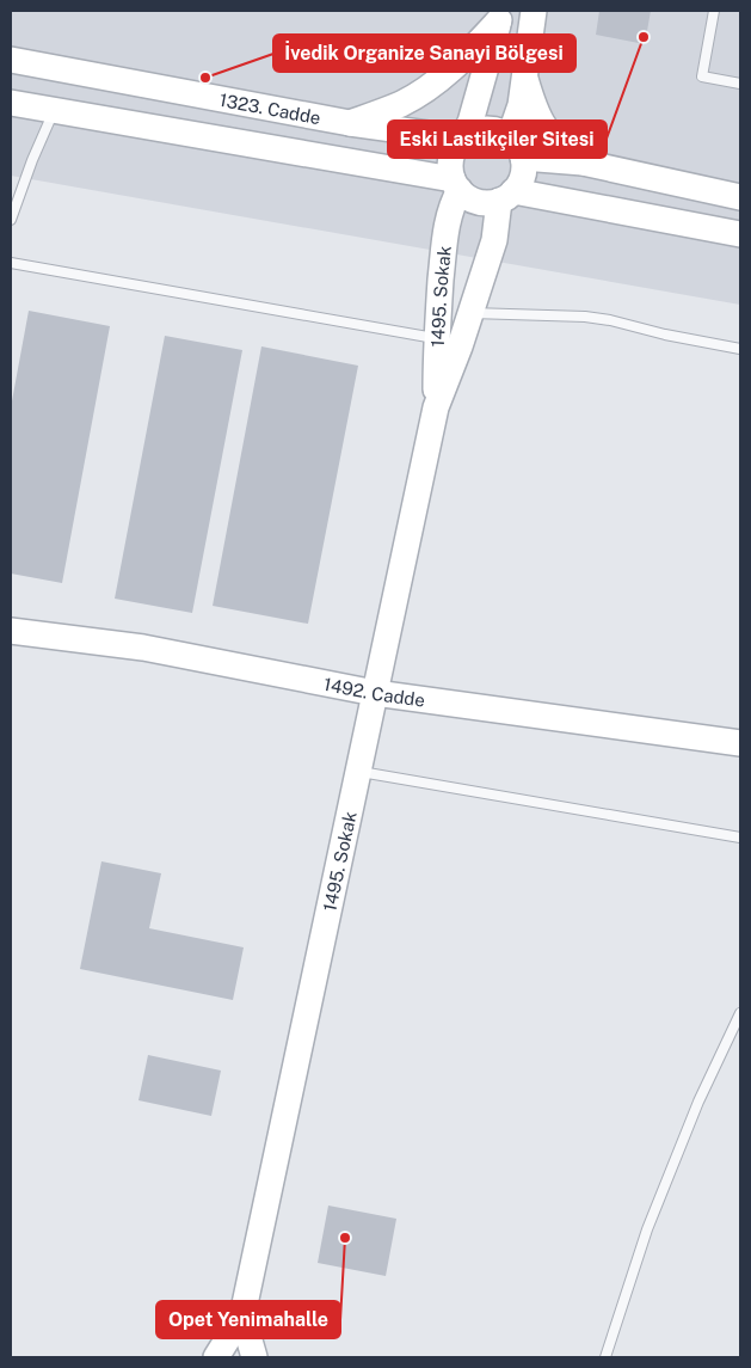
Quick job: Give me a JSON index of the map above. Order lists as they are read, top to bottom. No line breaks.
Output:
{"streets":{"main road":["1323. Cadde","1495. Sokak","1492. Cadde"]},"crossings":[["1323. Cadde","1495. Sokak"],["1495. Sokak","1492. Cadde"]],"places":["Eski Lastikçiler Sitesi","İvedik Organize Sanayi Bölgesi","Opet Yenimahalle"]}
